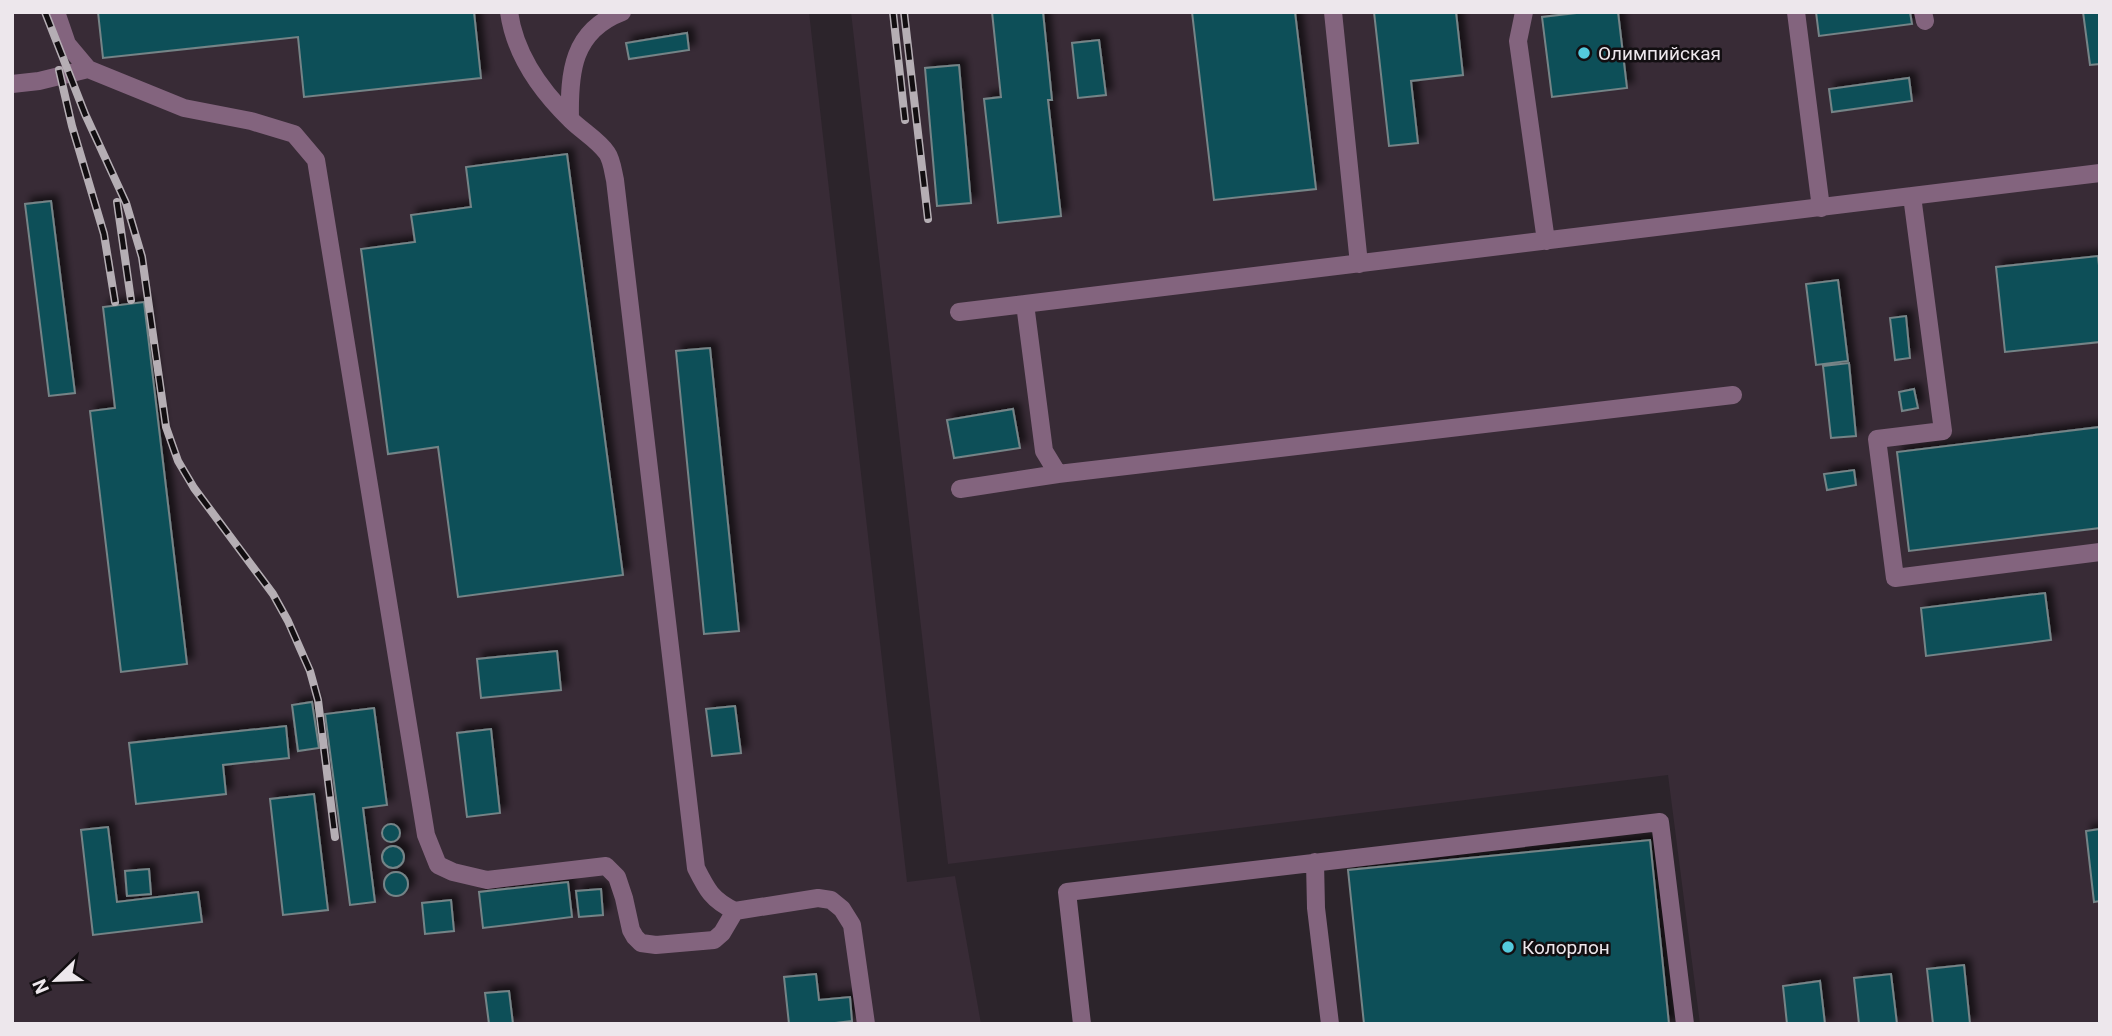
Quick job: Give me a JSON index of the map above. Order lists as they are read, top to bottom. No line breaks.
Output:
{"places":["Олимпийская","Колорлон"],"north":"bottom left"}
